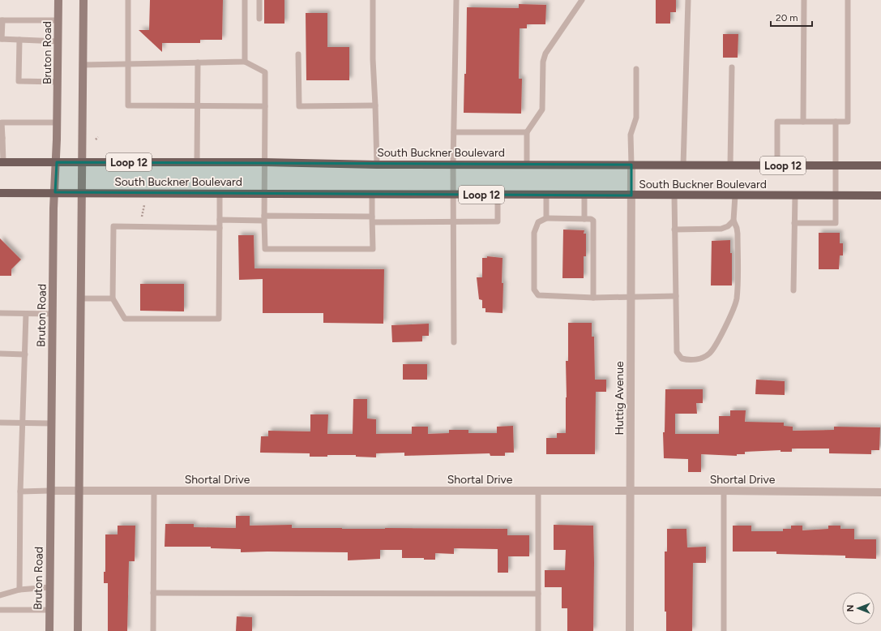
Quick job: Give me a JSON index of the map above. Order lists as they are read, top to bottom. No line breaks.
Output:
{"streets":{"main road":["Bruton Road","South Buckner Boulevard","Loop 12"],"street":["Huttig Avenue","Shortal Drive"]},"crossings":[["Bruton Road","South Buckner Boulevard"],["Bruton Road","Shortal Drive"],["South Buckner Boulevard","Huttig Avenue"],["Huttig Avenue","Shortal Drive"]],"scale_bar":"20 m","north":"left"}
